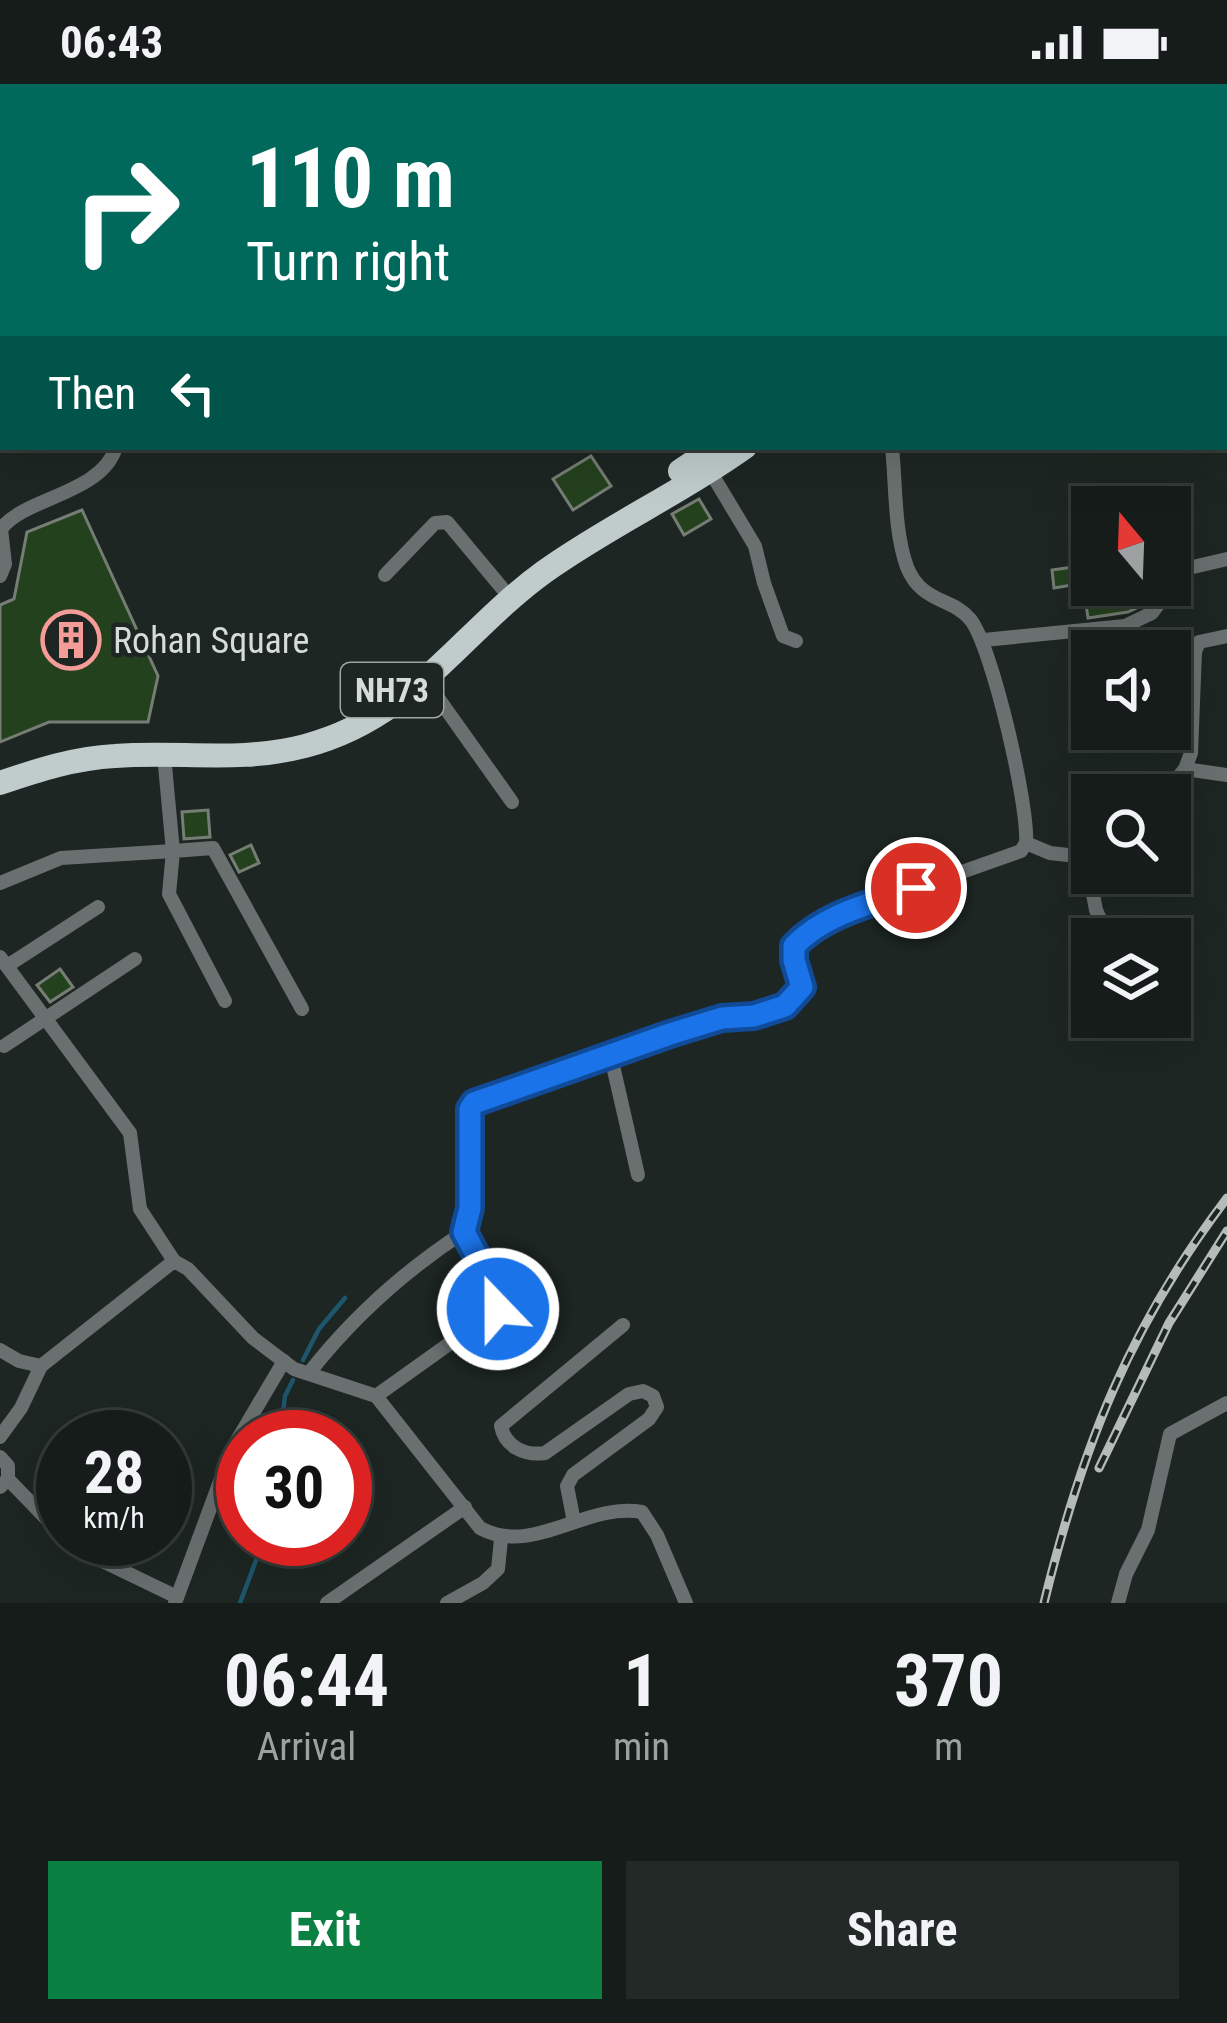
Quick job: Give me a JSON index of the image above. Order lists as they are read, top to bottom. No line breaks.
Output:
{"streets":{"highway":["NH73"]},"places":{"building":["Rohan Square"]},"north":"top","page":{"status":"06:43","turn":["110 m","Turn right"],"then":"Then","speed":"28 km/h","limit":"30","eta":["06:44","Arrival","1","min","370","m"],"buttons":["Exit","Share"]}}
